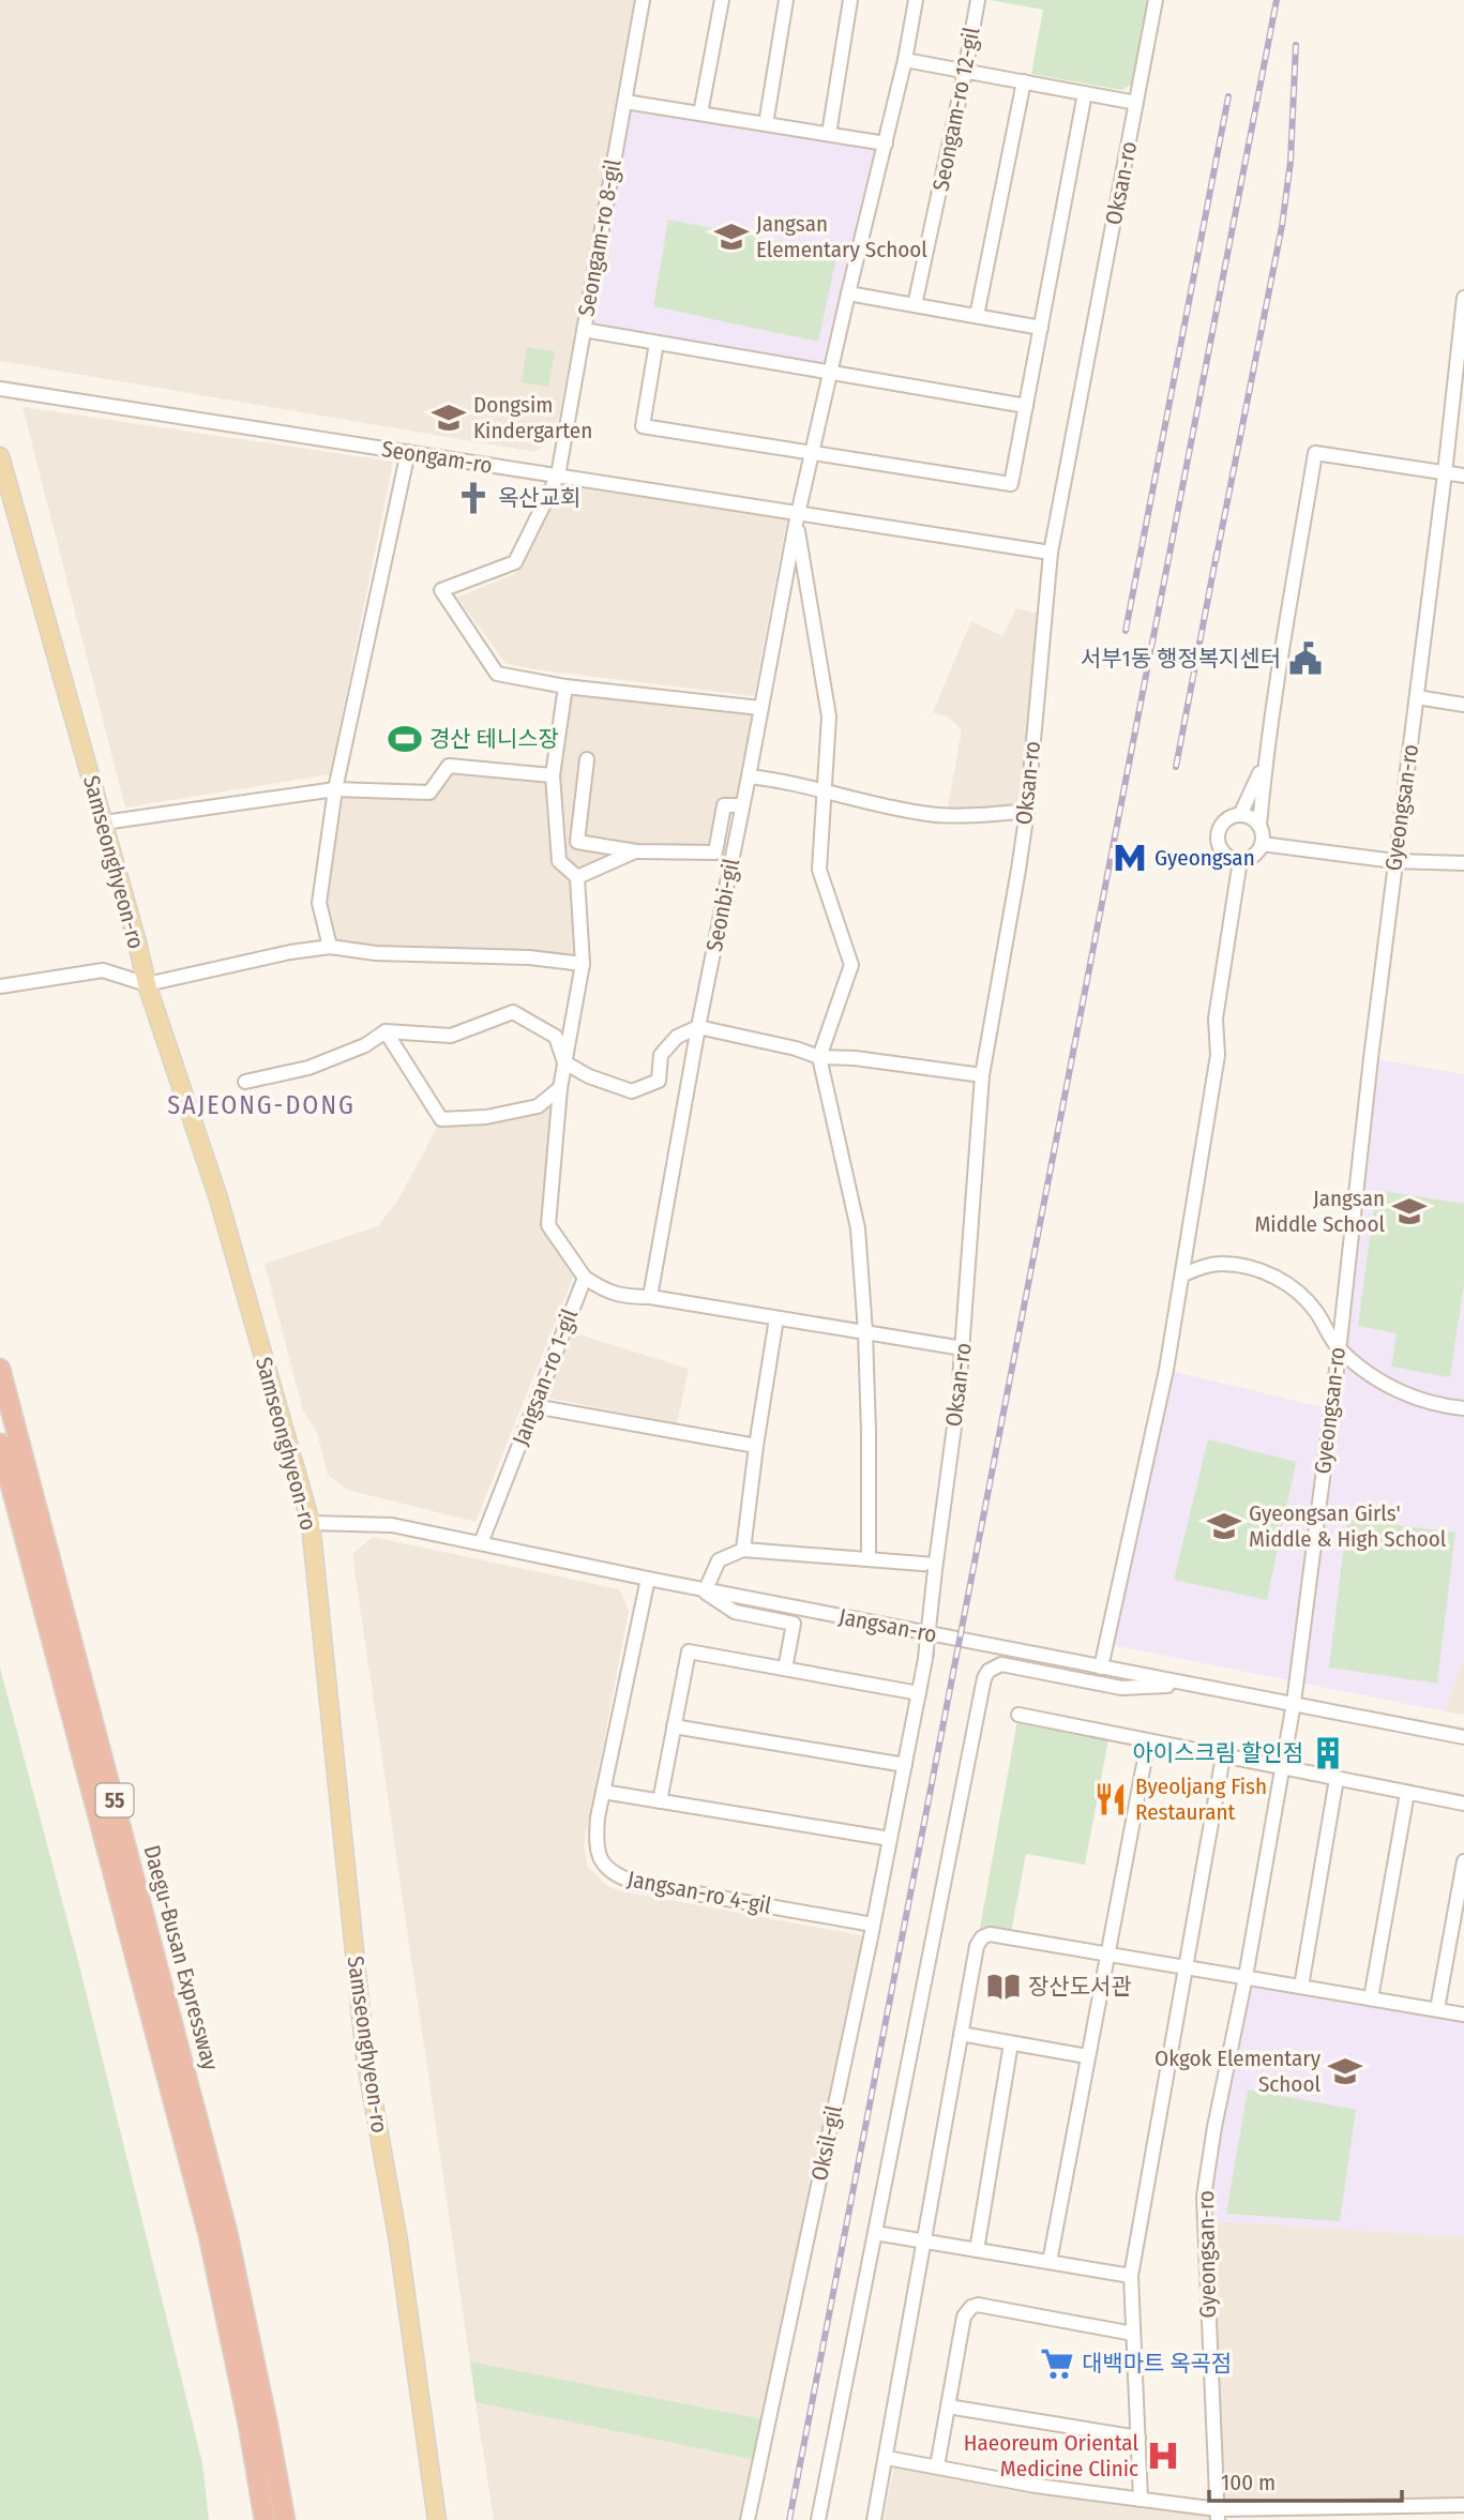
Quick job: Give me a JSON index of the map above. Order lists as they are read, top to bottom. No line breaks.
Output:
{"streets":{"highway":["55","Daegu-Busan Expressway"],"main road":["Samseonghyeon-ro"],"street":["Seongam-ro 12-gil","Oksan-ro","Seongam-ro 8-gil","Seongam-ro","Gyeongsan-ro","Seonbi-gil","Jangsan-ro 1-gil","Jangsan-ro","Jangsan-ro 4-gil","Oksil-gil"]},"crossings":[["Oksan-ro","Seongam-ro"],["Oksan-ro","Jangsan-ro 1-gil"],["Oksan-ro","Oksil-gil"],["Seongam-ro 8-gil","Seongam-ro"],["Seongam-ro","Seonbi-gil"],["Gyeongsan-ro","Jangsan-ro"],["Samseonghyeon-ro","Jangsan-ro"],["Seonbi-gil","Jangsan-ro 1-gil"],["Jangsan-ro 1-gil","Jangsan-ro"],["Jangsan-ro","Jangsan-ro 4-gil"],["Jangsan-ro 4-gil","Oksil-gil"]],"districts":["SAJEONG-DONG"],"places":{"school or university":["Jangsan Elementary School","Dongsim Kindergarten","Jangsan Middle School","Gyeongsan Girls' Middle & High School","Okgok Elementary School"],"church":["옥산교회"],"public building":["서부1동 행정복지센터"],"sports":["경산 테니스장"],"metro station":["Gyeongsan"],"building":["아이스크림 할인점"],"restaurant":["Byeoljang Fish Restaurant"],"library":["장산도서관"],"supermarket":["대백마트 옥곡점"],"hospital":["Haeoreum Oriental Medicine Clinic"]},"scale_bar":"100 m"}
